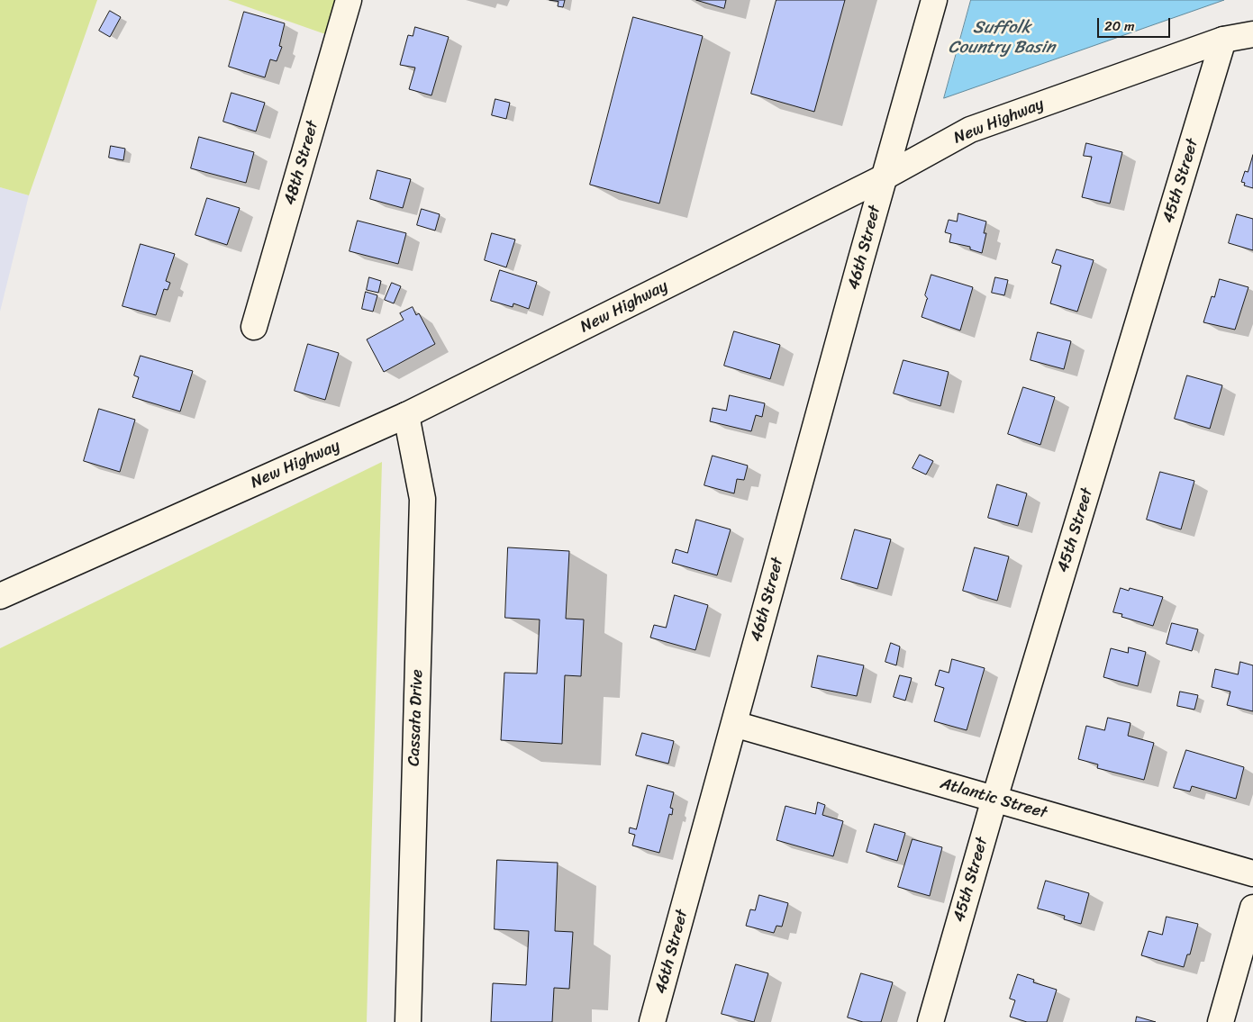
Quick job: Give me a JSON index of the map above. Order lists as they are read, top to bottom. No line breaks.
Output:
{"streets":{"street":["New Highway","48th Street","45th Street","46th Street","Cassata Drive","Atlantic Street"]},"crossings":[["New Highway","45th Street"],["New Highway","46th Street"],["New Highway","Cassata Drive"],["45th Street","Atlantic Street"],["46th Street","Atlantic Street"]],"water":["Suffolk Country Basin"],"scale_bar":"20 m"}
